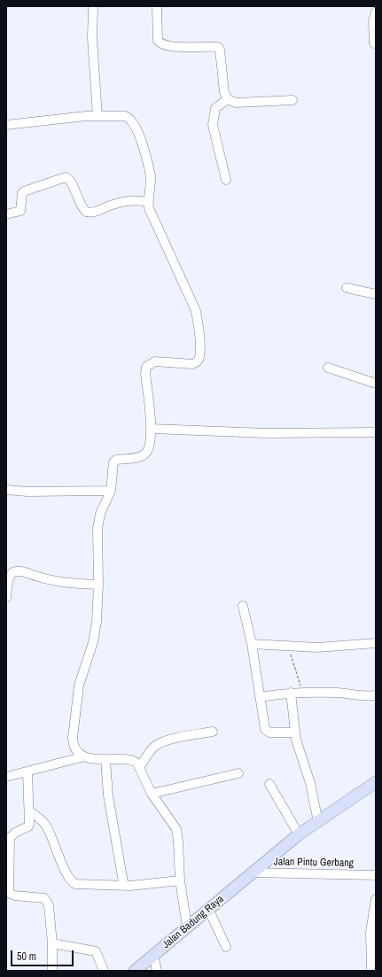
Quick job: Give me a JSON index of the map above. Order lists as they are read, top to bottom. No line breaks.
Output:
{"streets":{"main road":["Jalan Badung Raya"],"street":["Jalan Pintu Gerbang"]},"crossings":[["Jalan Pintu Gerbang","Jalan Badung Raya"]],"scale_bar":"50 m"}
